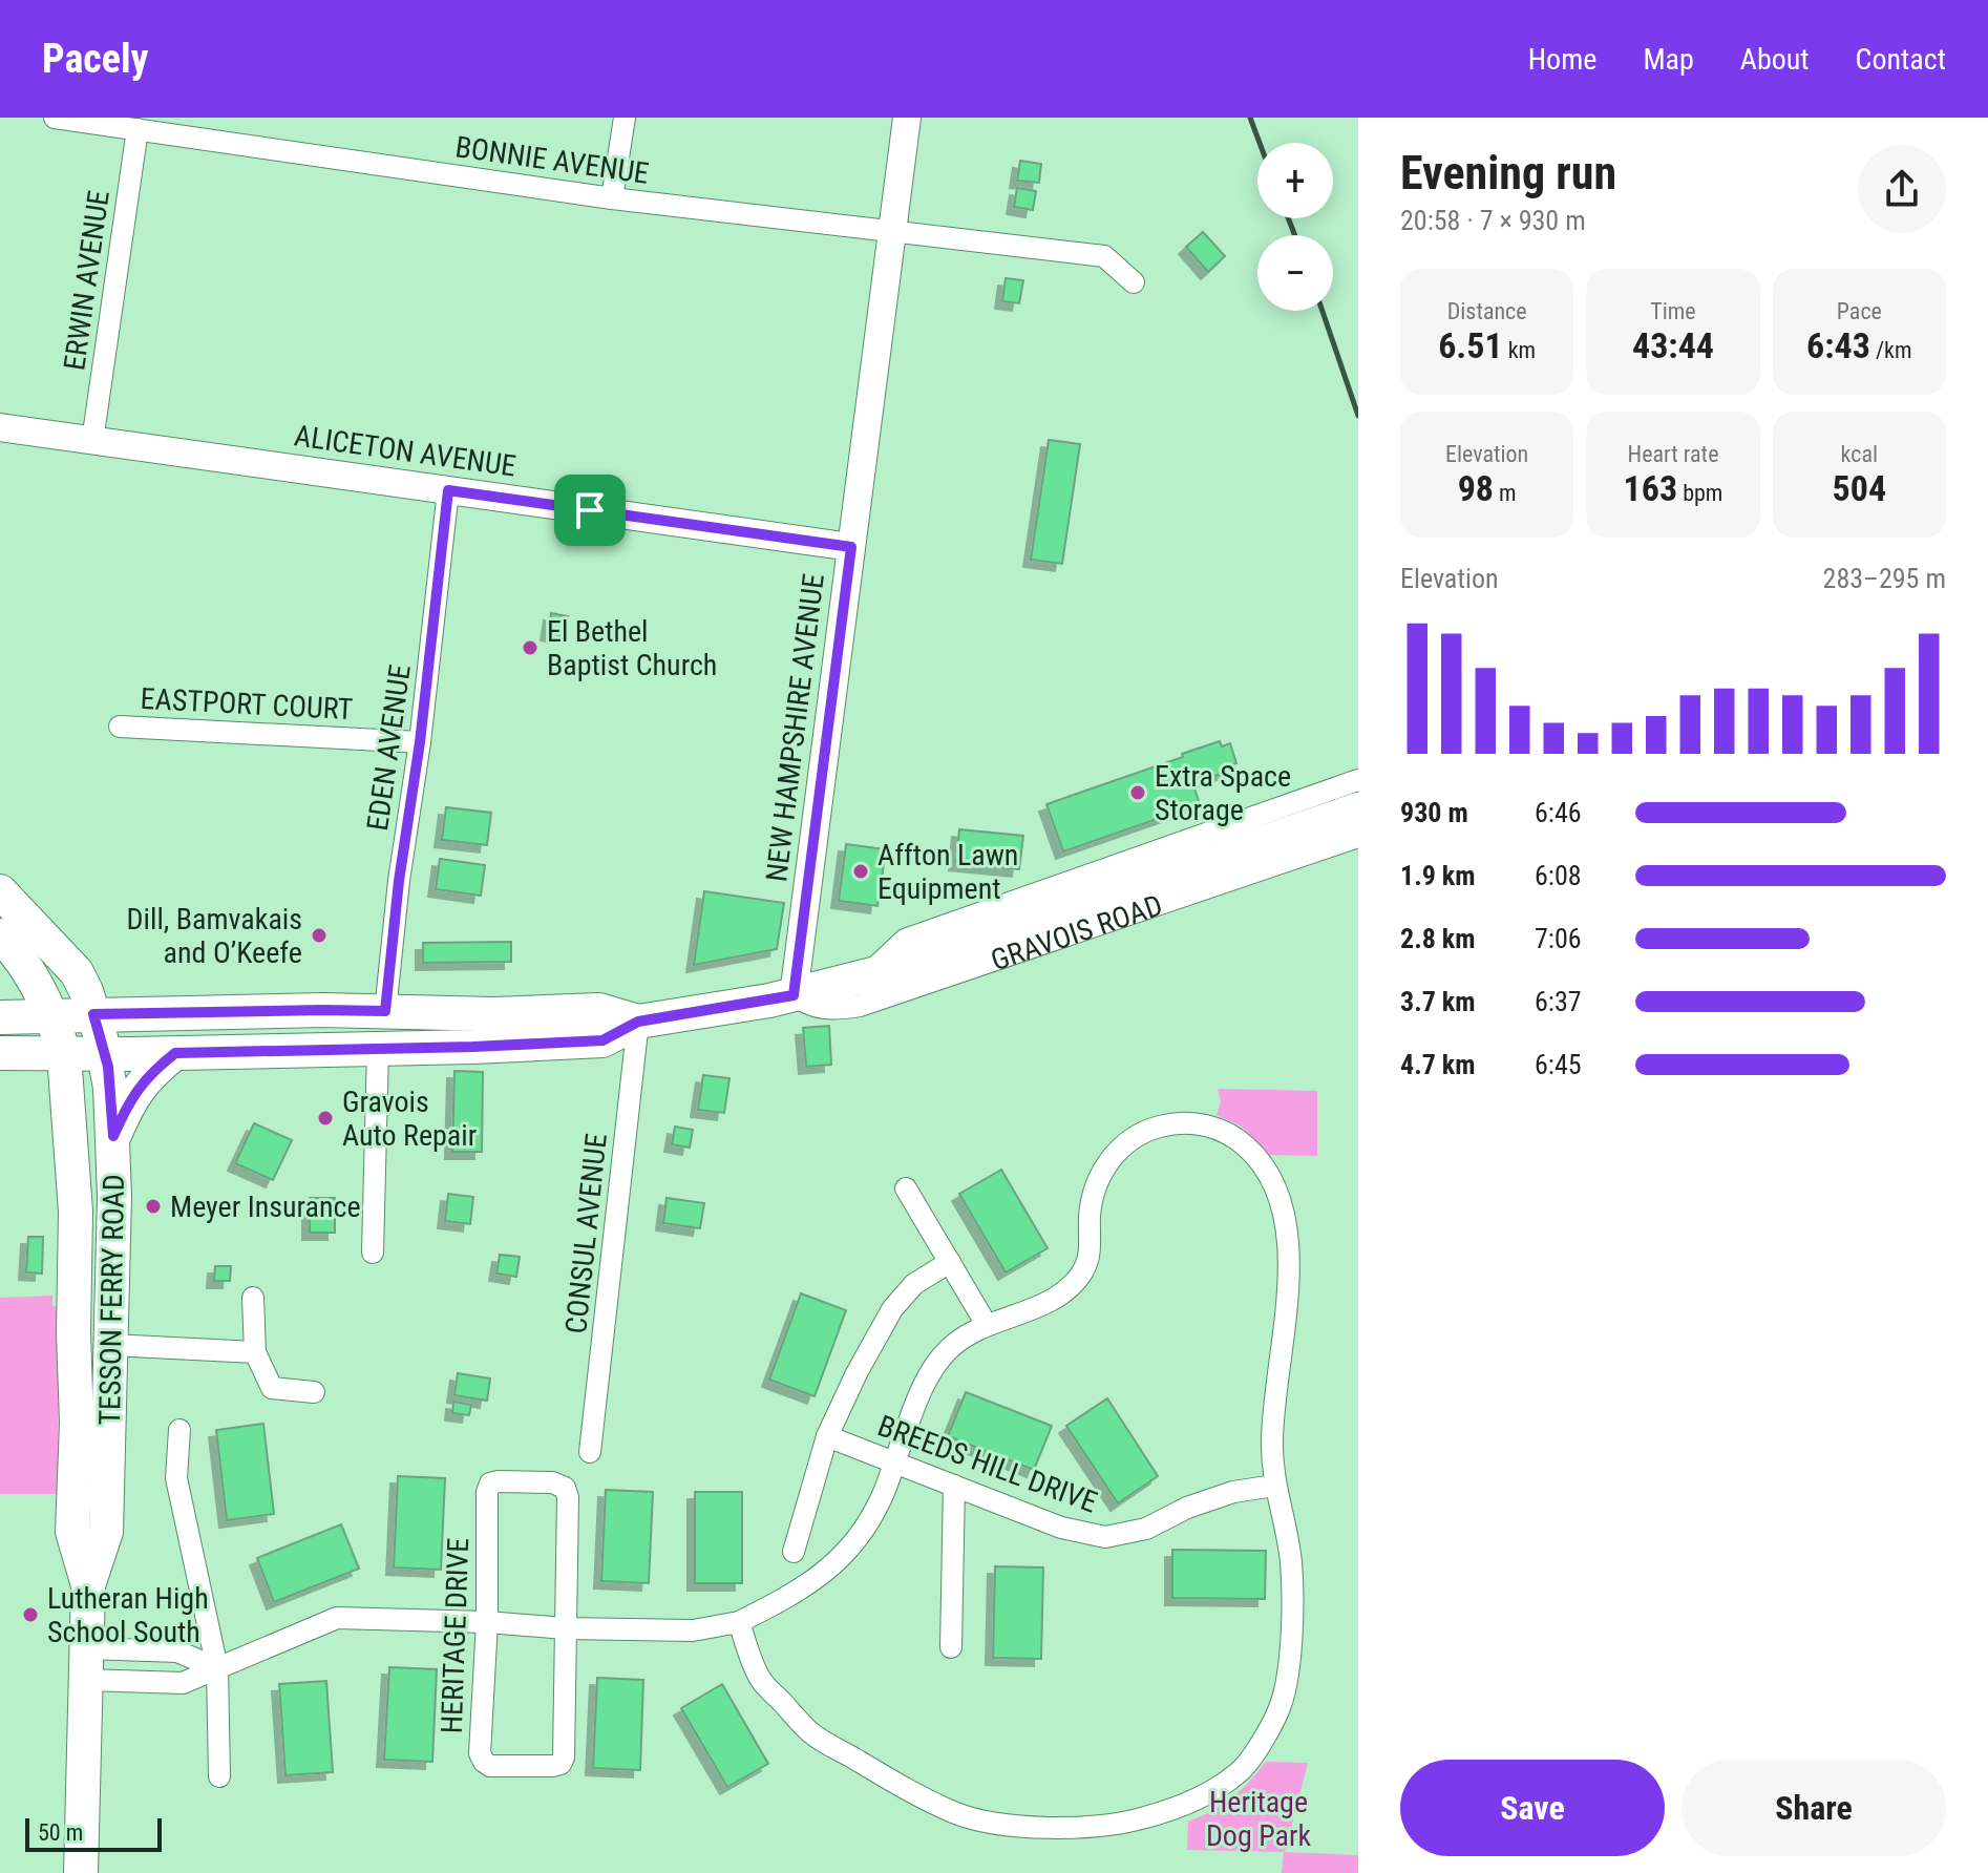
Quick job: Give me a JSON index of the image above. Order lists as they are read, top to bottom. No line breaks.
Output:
{"streets":{"main road":["GRAVOIS ROAD","TESSON FERRY ROAD"],"street":["BONNIE AVENUE","ERWIN AVENUE","ALICETON AVENUE","EASTPORT COURT","NEW HAMPSHIRE AVENUE","EDEN AVENUE","CONSUL AVENUE","BREEDS HILL DRIVE","HERITAGE DRIVE"]},"crossings":[["BONNIE AVENUE","ERWIN AVENUE"],["BONNIE AVENUE","NEW HAMPSHIRE AVENUE"],["ERWIN AVENUE","ALICETON AVENUE"],["ALICETON AVENUE","NEW HAMPSHIRE AVENUE"],["ALICETON AVENUE","EDEN AVENUE"],["EASTPORT COURT","EDEN AVENUE"],["NEW HAMPSHIRE AVENUE","GRAVOIS ROAD"],["EDEN AVENUE","GRAVOIS ROAD"],["GRAVOIS ROAD","CONSUL AVENUE"],["GRAVOIS ROAD","TESSON FERRY ROAD"]],"parks":["Heritage Dog Park"],"places":["El Bethel Baptist Church","Extra Space Storage","Affton Lawn Equipment","Dill, Bamvakais and O’Keefe","Gravois Auto Repair","Meyer Insurance","Lutheran High School South"],"scale_bar":"50 m","page":{"header":"Pacely","nav":["Home","Map","About","Contact"],"heading":["Evening run","20:58 · 7 × 930 m"],"map_buttons":["+","−"],"stats":[["Distance","6.51 km"],["Time","43:44"],["Pace","6:43 /km"],["Elevation","98 m"],["Heart rate","163 bpm"],["kcal","504"]],"chart":["Elevation","283–295 m"],"list":[{"name":"930 m","note":"6:46"},{"name":"1.9 km","note":"6:08"},{"name":"2.8 km","note":"7:06"},{"name":"3.7 km","note":"6:37"},{"name":"4.7 km","note":"6:45"}],"buttons":["Save","Share"],"scale":"50 m"}}
